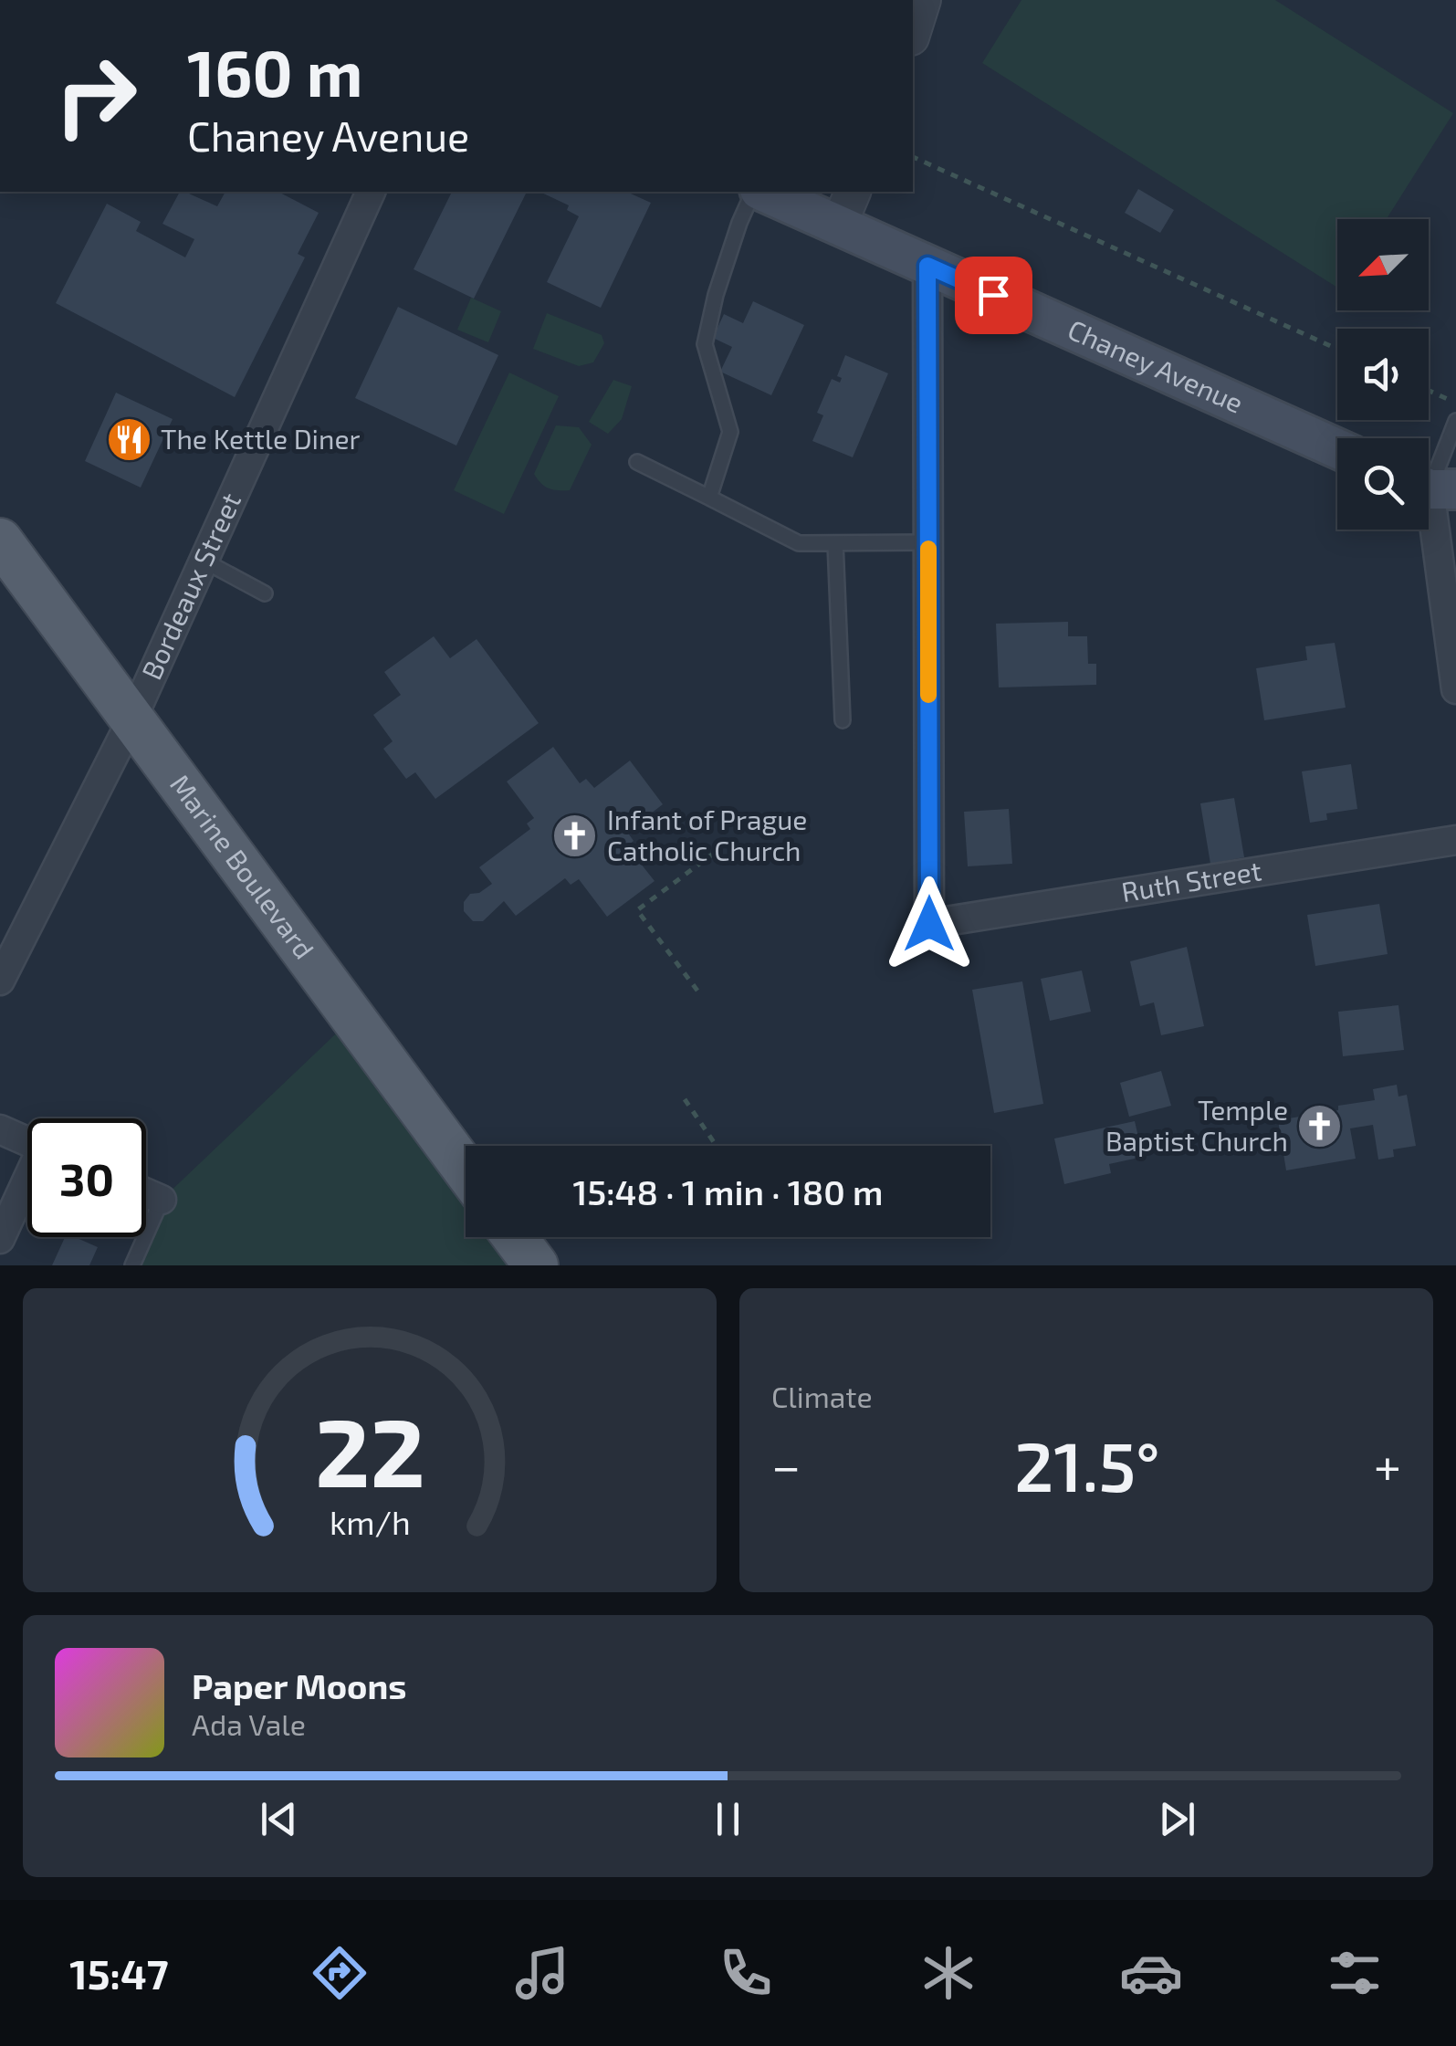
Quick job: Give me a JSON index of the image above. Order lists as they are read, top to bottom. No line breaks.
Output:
{"streets":{"main road":["Chaney Avenue","Marine Boulevard"],"street":["Bordeaux Street","Ruth Street"]},"crossings":[["Bordeaux Street","Marine Boulevard"]],"places":{"restaurant":["The Kettle Diner"],"church":["Infant of Prague Catholic Church","Temple Baptist Church"]},"north":"bottom left","page":{"turn":["160 m","Chaney Avenue"],"limit":"30","trip":"15:48 · 1 min · 180 m","tile":"Climate","heat":["−","21.5°","+"],"song":["Paper Moons","Ada Vale"],"tabs":"15:47","gauge":["22","km/h"]}}
